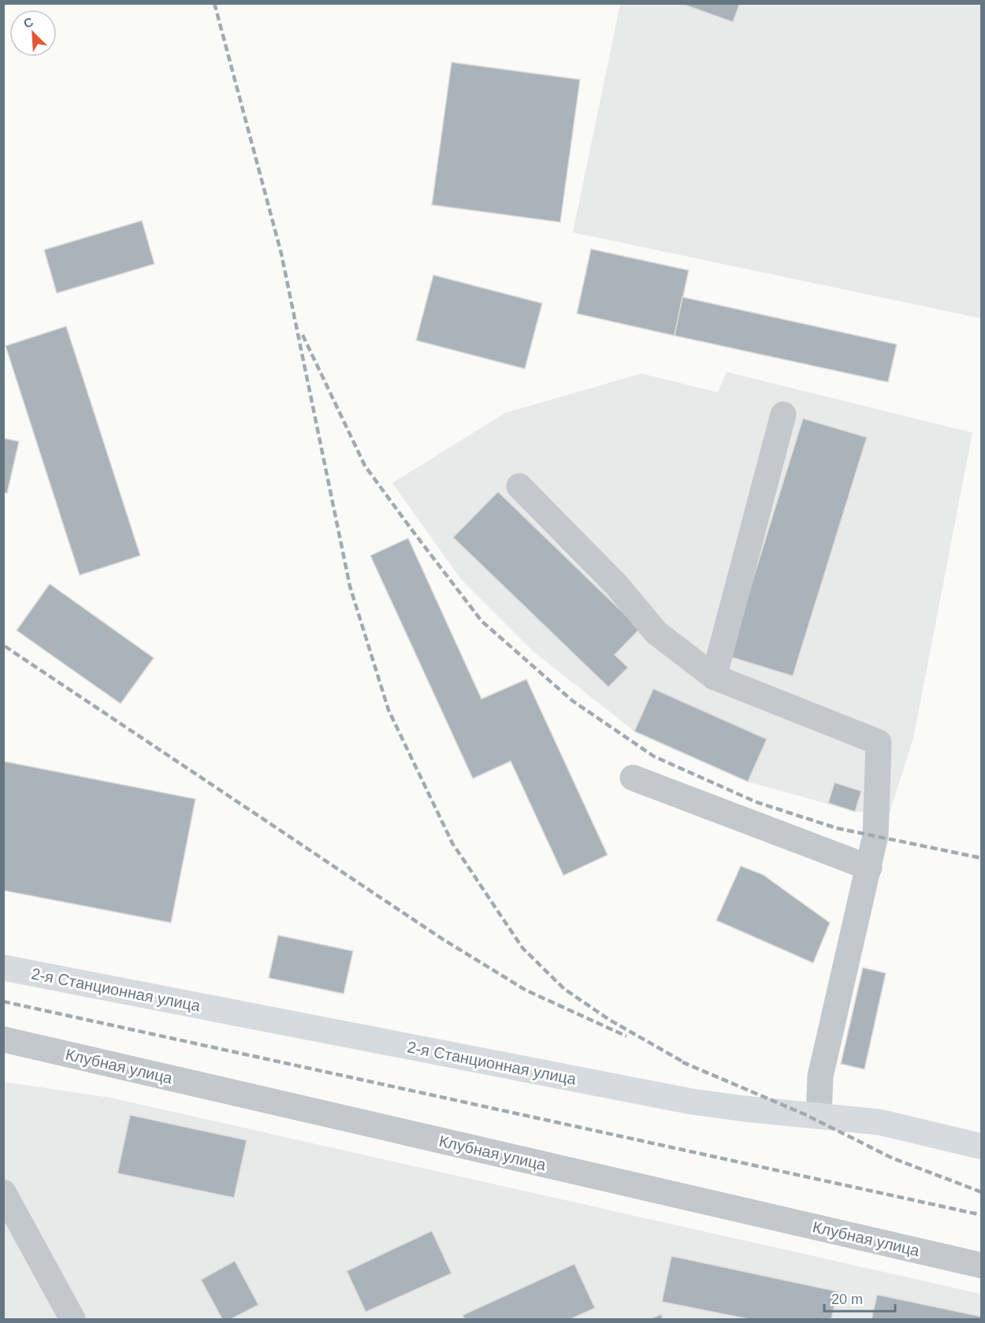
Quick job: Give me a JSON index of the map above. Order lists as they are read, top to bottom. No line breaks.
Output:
{"streets":{"main road":["2-я Станционная улица"],"street":["Клубная улица"]},"scale_bar":"20 m","north":"top left"}
